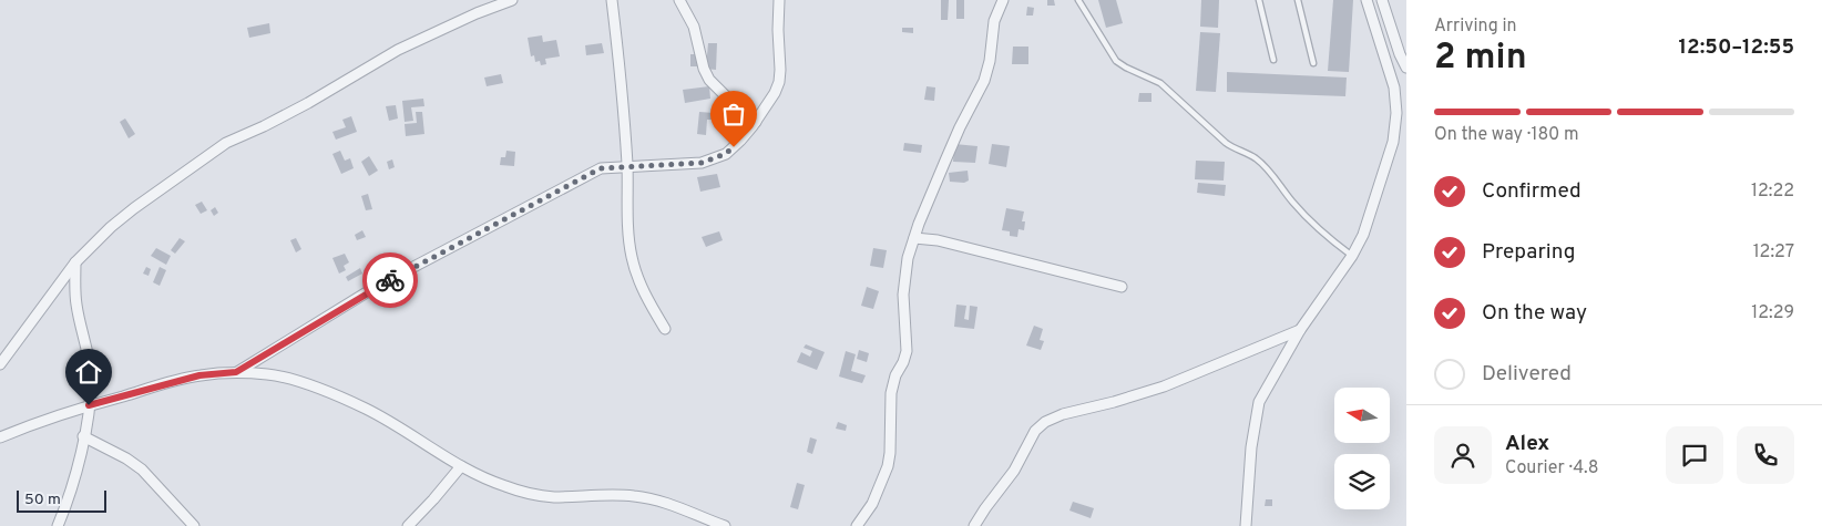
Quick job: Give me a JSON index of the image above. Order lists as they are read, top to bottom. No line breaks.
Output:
{"scale_bar":"50 m","north":"left","page":{"heading":["2 min","Arriving in","12:50–12:55"],"panel":["Alex","Courier · 4.8"],"bar":"On the way · 180 m","list":[["Confirmed","12:22"],["Preparing","12:27"],["On the way","12:29"],"Delivered"],"scale":"50 m"}}
